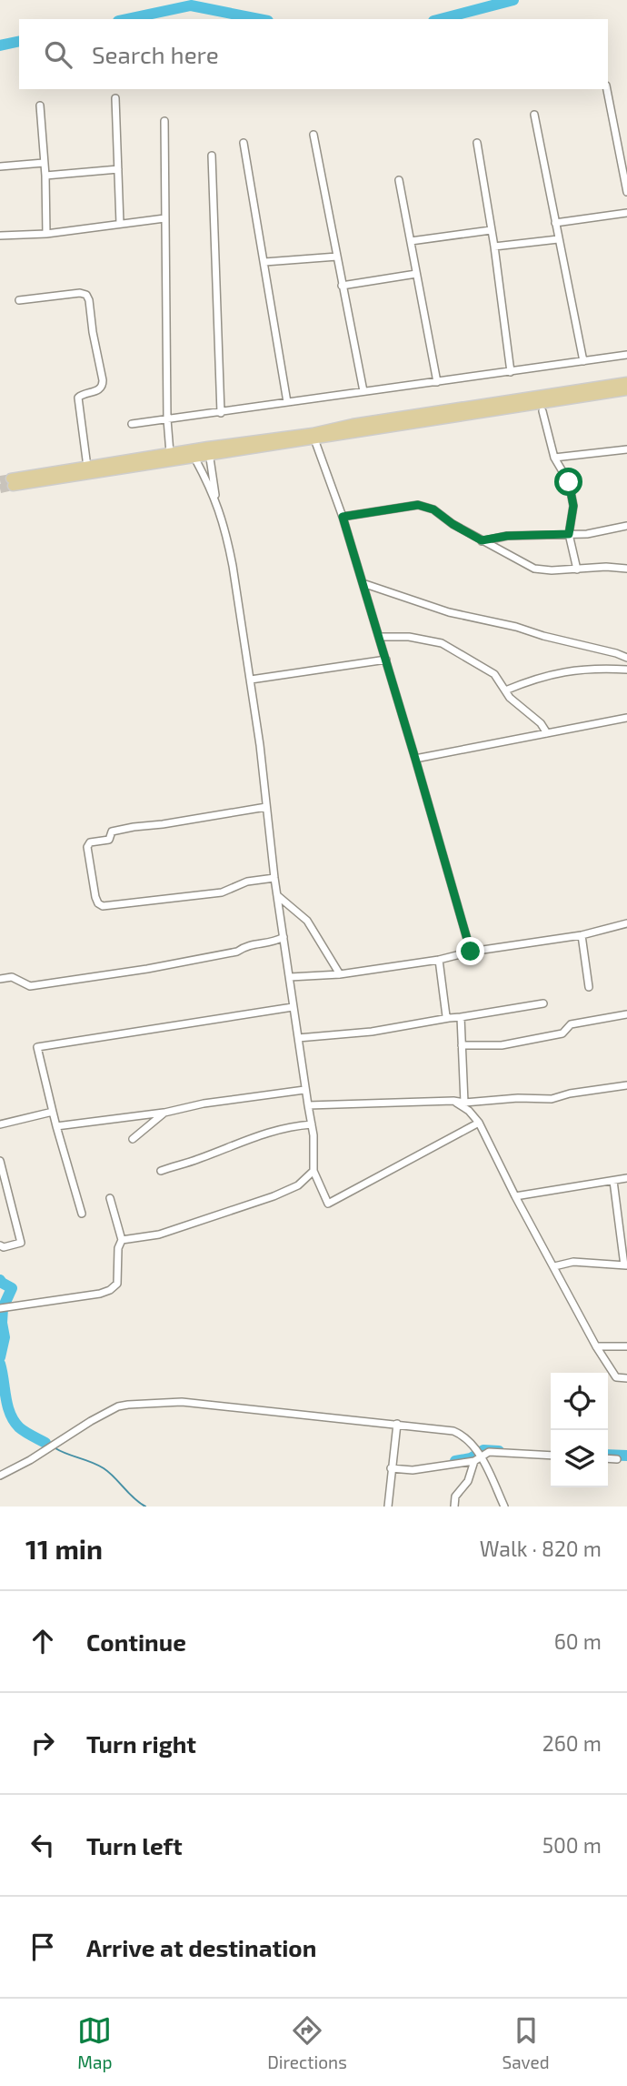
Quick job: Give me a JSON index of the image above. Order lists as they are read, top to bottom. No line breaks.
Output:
{"page":{"search":"Search here","heading":["11 min","Walk · 820 m"],"list":[["Continue","60 m"],["Turn right","260 m"],["Turn left","500 m"],"Arrive at destination"],"nav":["Map","Directions","Saved"]}}
